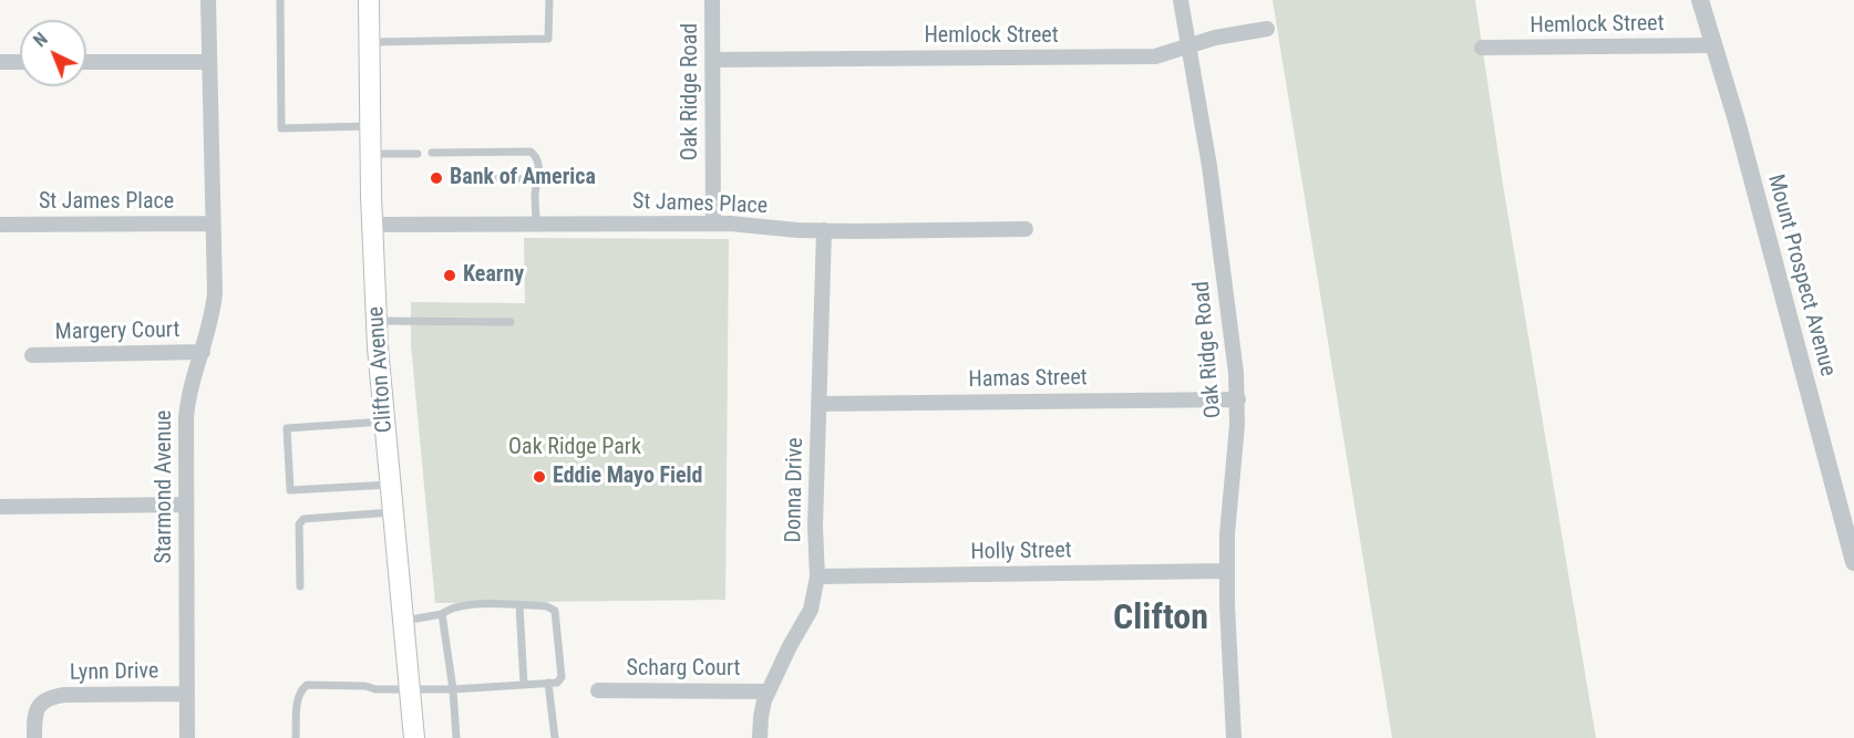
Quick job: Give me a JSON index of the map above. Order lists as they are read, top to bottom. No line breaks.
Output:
{"streets":{"main road":["Clifton Avenue"],"street":["Hemlock Street","Oak Ridge Road","St James Place","Mount Prospect Avenue","Margery Court","Hamas Street","Starmond Avenue","Donna Drive","Holly Street","Scharg Court","Lynn Drive"]},"crossings":[["Hemlock Street","Oak Ridge Road"],["Hemlock Street","Mount Prospect Avenue"],["Oak Ridge Road","St James Place"],["Oak Ridge Road","Hamas Street"],["Oak Ridge Road","Holly Street"],["St James Place","Clifton Avenue"],["St James Place","Starmond Avenue"],["St James Place","Donna Drive"],["Margery Court","Starmond Avenue"],["Hamas Street","Donna Drive"],["Starmond Avenue","Lynn Drive"],["Donna Drive","Holly Street"],["Donna Drive","Scharg Court"]],"districts":["Clifton"],"parks":["Oak Ridge Park"],"places":["Bank of America","Kearny","Eddie Mayo Field"],"north":"top left"}
